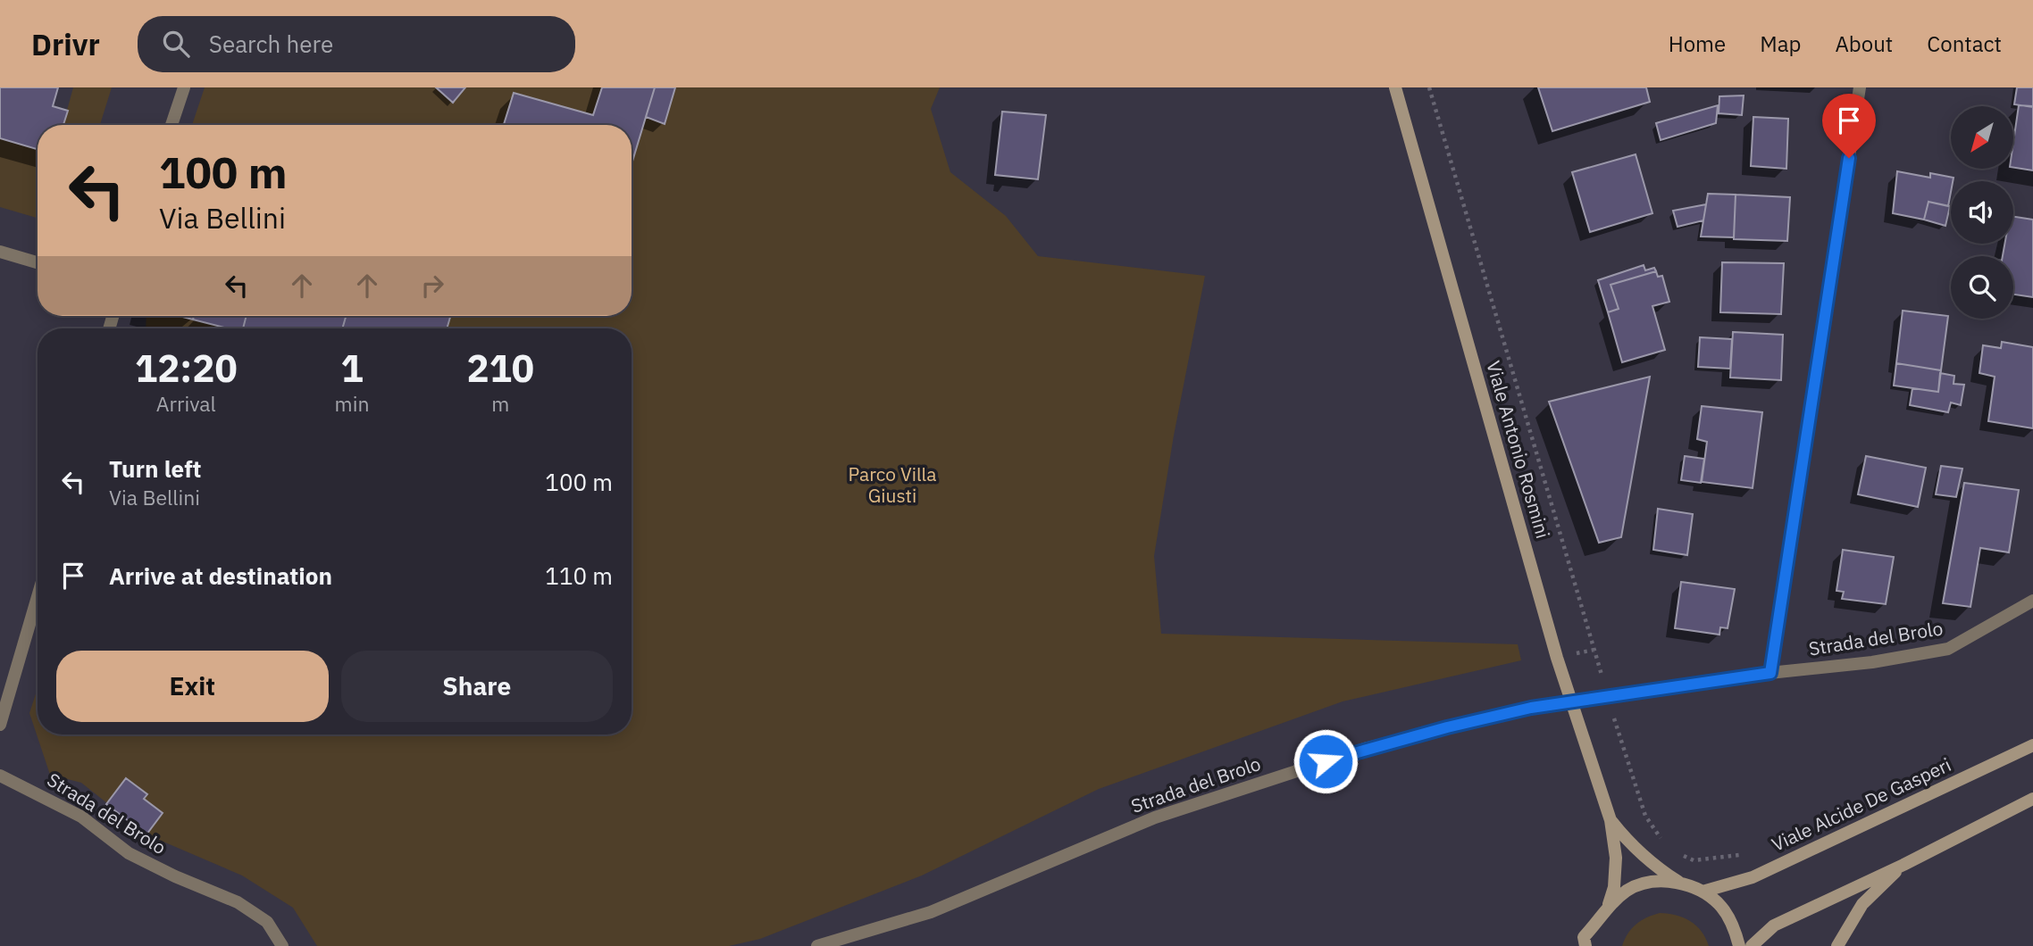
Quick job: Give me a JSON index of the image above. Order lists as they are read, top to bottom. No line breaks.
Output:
{"streets":{"main road":["Viale Antonio Rosmini","Viale Alcide De Gasperi"],"street":["Strada del Brolo"]},"crossings":[["Viale Antonio Rosmini","Strada del Brolo"]],"parks":["Parco Villa Giusti"],"north":"bottom left","page":{"header":"Drivr","search":"Search here","nav":["Home","Map","About","Contact"],"turn":["100 m","Via Bellini"],"eta":["12:20","Arrival","1","min","210","m"],"list":[{"name":"Turn left","note":"Via Bellini","value":"100 m"},{"name":"Arrive at destination","value":"110 m"}],"buttons":["Exit","Share"]}}
